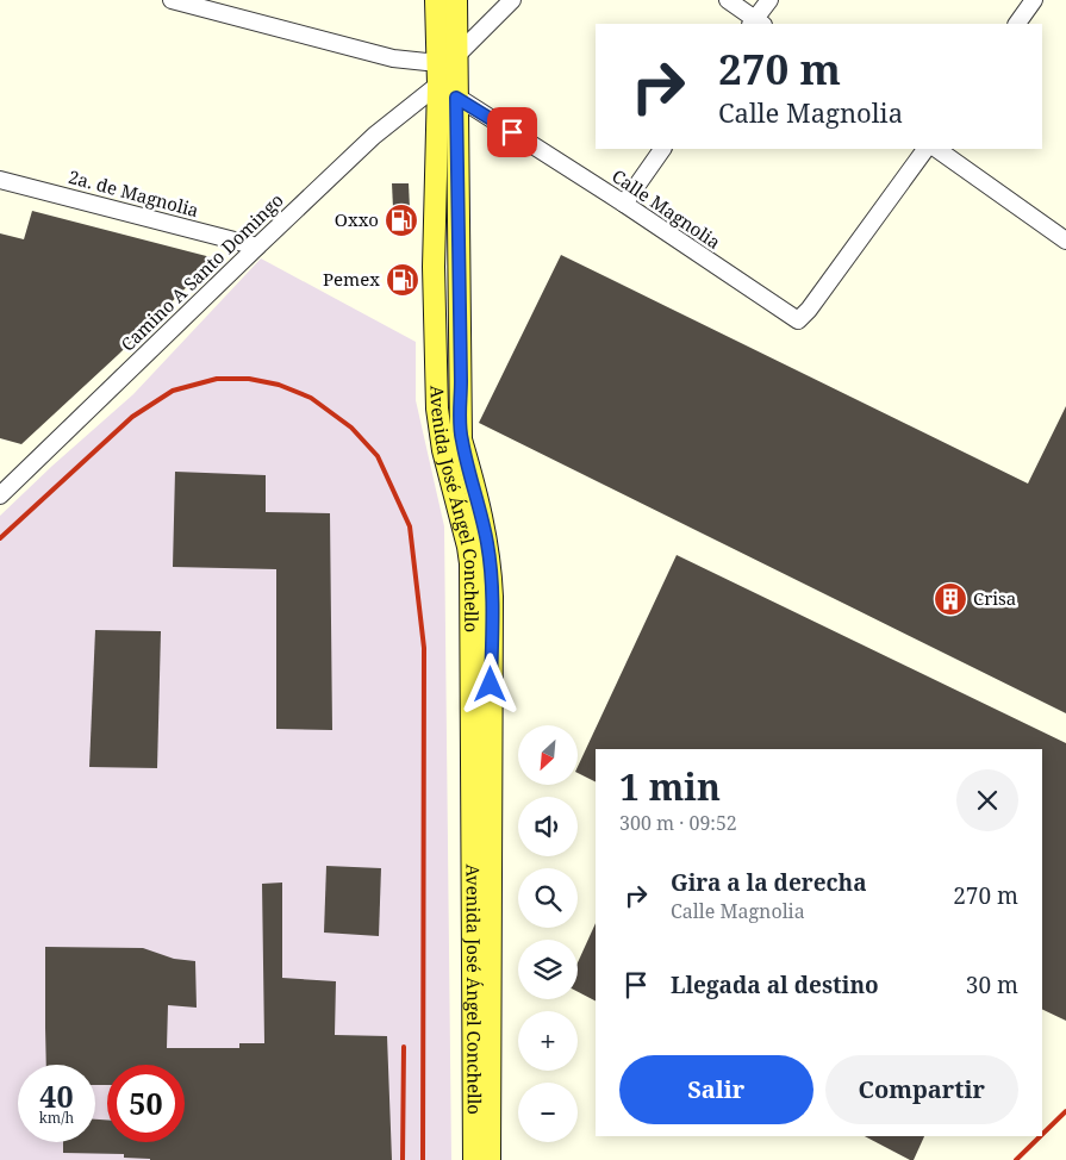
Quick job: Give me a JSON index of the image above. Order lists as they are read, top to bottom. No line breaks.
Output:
{"streets":{"main road":["Avenida José Ángel Conchello"],"street":["2a. de Magnolia","Calle Magnolia","Camino A Santo Domingo"]},"crossings":[["2a. de Magnolia","Camino A Santo Domingo"],["Calle Magnolia","Camino A Santo Domingo"],["Calle Magnolia","Avenida José Ángel Conchello"],["Camino A Santo Domingo","Avenida José Ángel Conchello"]],"places":{"fuel station":["Oxxo","Pemex"],"building":["Crisa"]},"north":"bottom left","page":{"turn":["270 m","Calle Magnolia"],"map_buttons":["+","−"],"heading":["1 min","300 m · 09:52"],"list":[{"name":"Gira a la derecha","note":"Calle Magnolia","value":"270 m"},{"name":"Llegada al destino","value":"30 m"}],"buttons":["Salir","Compartir"],"speed":"40 km/h","limit":"50"}}
